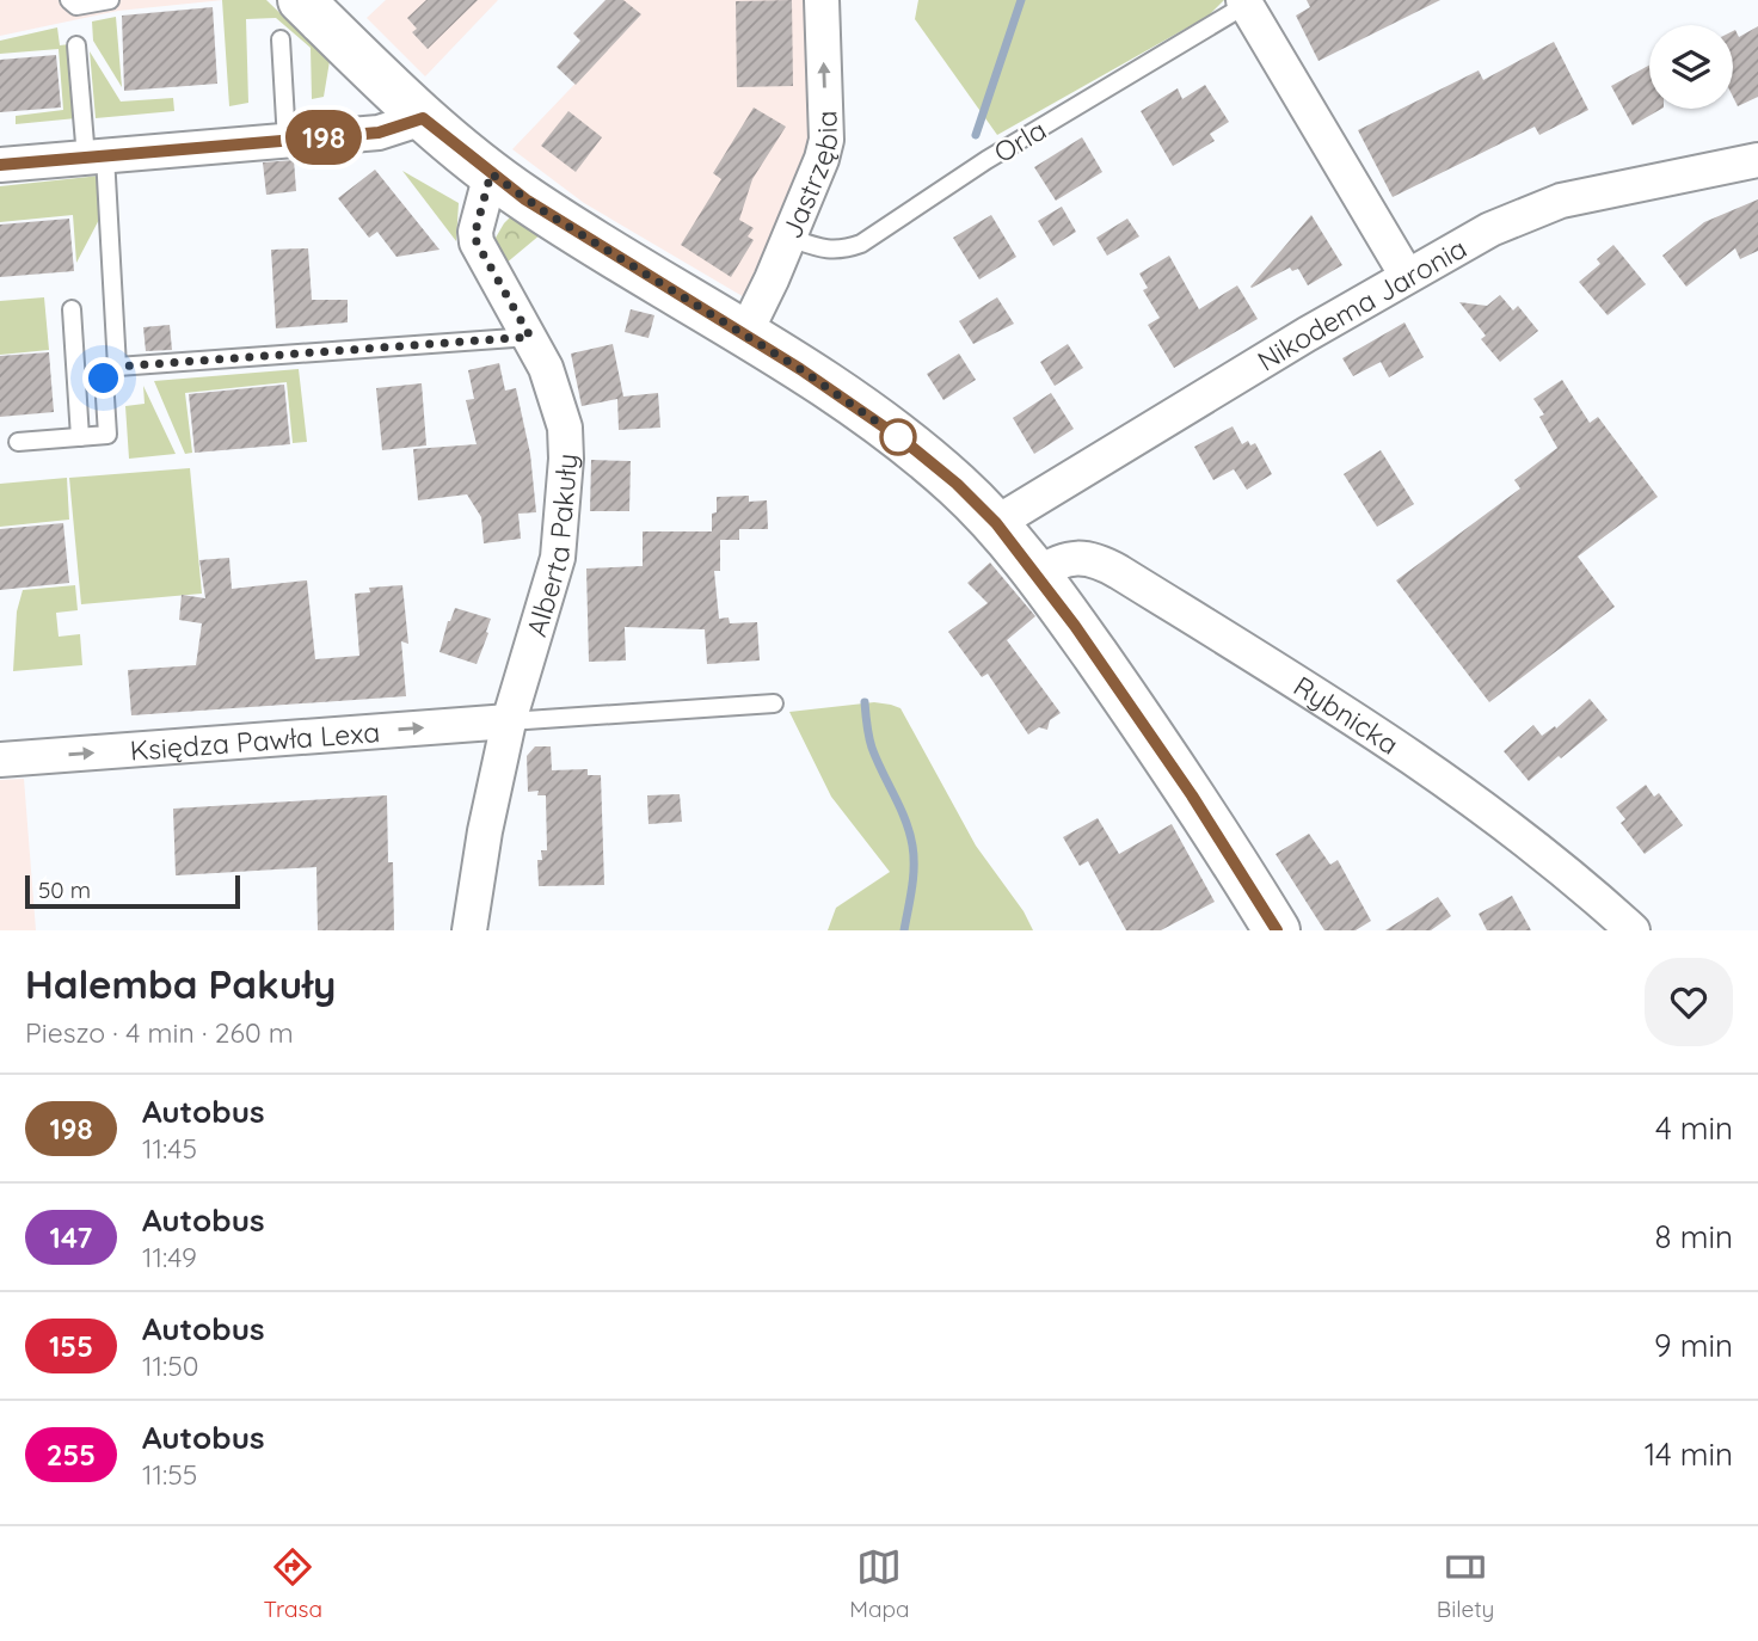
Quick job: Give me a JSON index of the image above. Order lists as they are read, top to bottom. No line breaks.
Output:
{"streets":{"street":["Jastrzębia","Nikodema Jaronia","Alberta Pakuły","Rybnicka","Księdza Pawła Lexa"],"lane":["Orla"]},"crossings":[["Orla","Jastrzębia"],["Alberta Pakuły","Księdza Pawła Lexa"]],"one_way":["Jastrzębia","Księdza Pawła Lexa"],"lines":["bus line 198"],"scale_bar":"50 m","page":{"on_map":"198","scale":"50 m","heading":["Halemba Pakuły","Pieszo · 4 min · 260 m"],"list":[{"mark":"198","name":"Autobus","note":"11:45","value":"4 min"},{"mark":"147","name":"Autobus","note":"11:49","value":"8 min"},{"mark":"155","name":"Autobus","note":"11:50","value":"9 min"},{"mark":"255","name":"Autobus","note":"11:55","value":"14 min"}],"tabs":["Trasa","Mapa","Bilety"]}}
